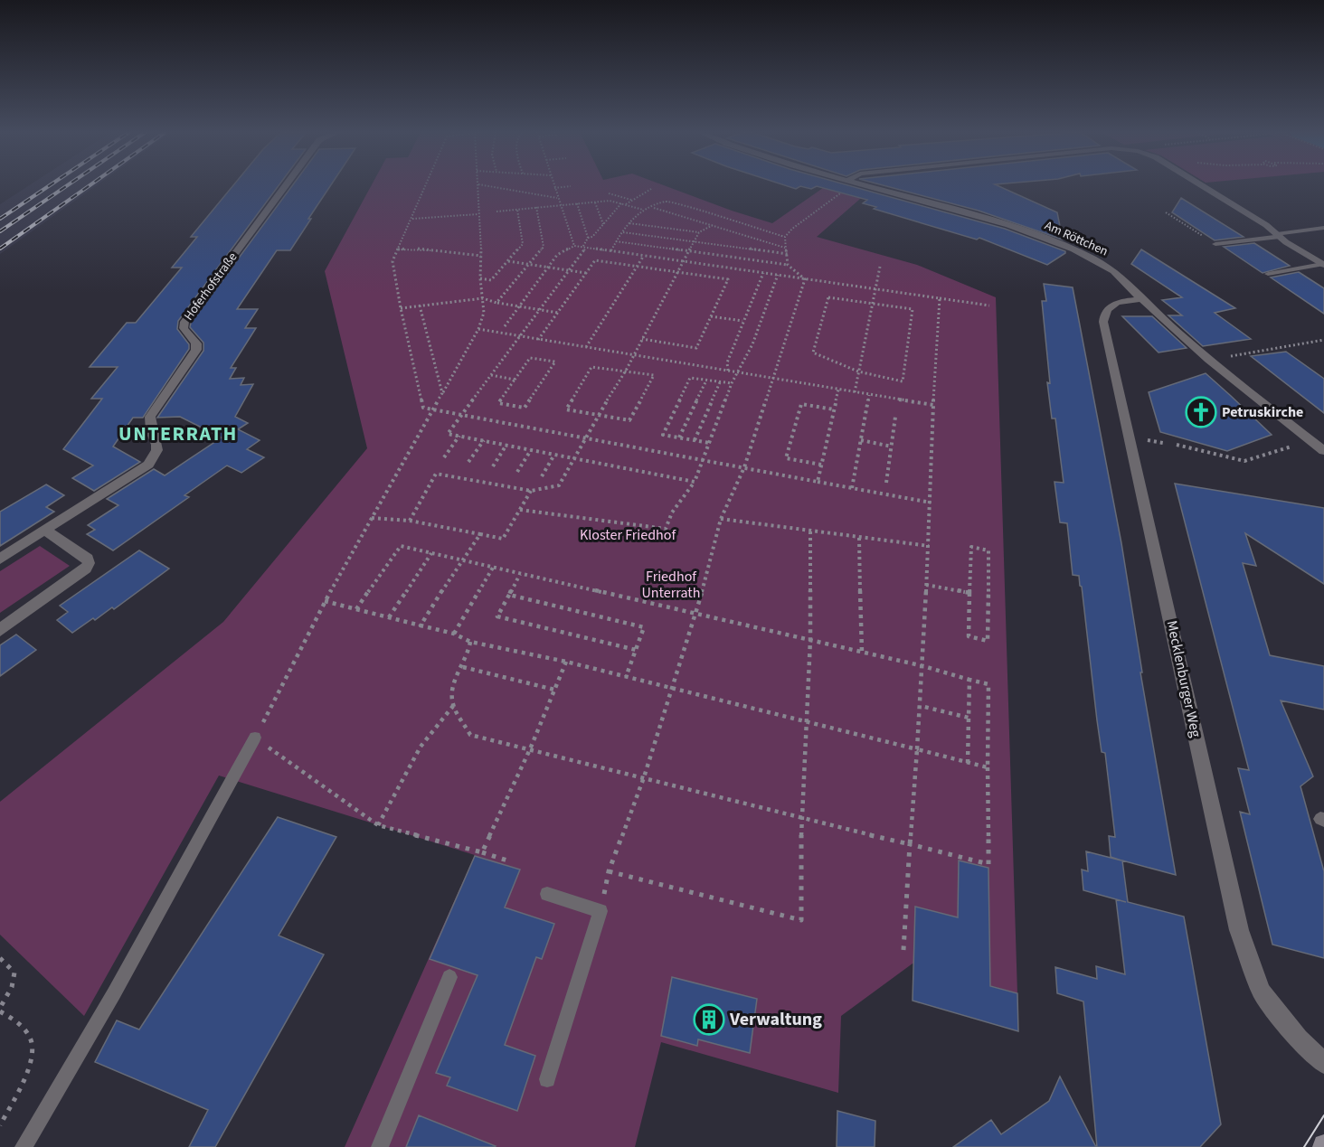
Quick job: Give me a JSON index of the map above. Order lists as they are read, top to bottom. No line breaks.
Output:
{"streets":{"street":["Am Röttchen","Hoferhofstraße","Mecklenburger Weg"]},"crossings":[["Am Röttchen","Mecklenburger Weg"]],"districts":["UNTERRATH"],"parks":["Kloster Friedhof","Friedhof Unterrath"],"places":{"church":["Petruskirche"],"building":["Verwaltung"]}}
